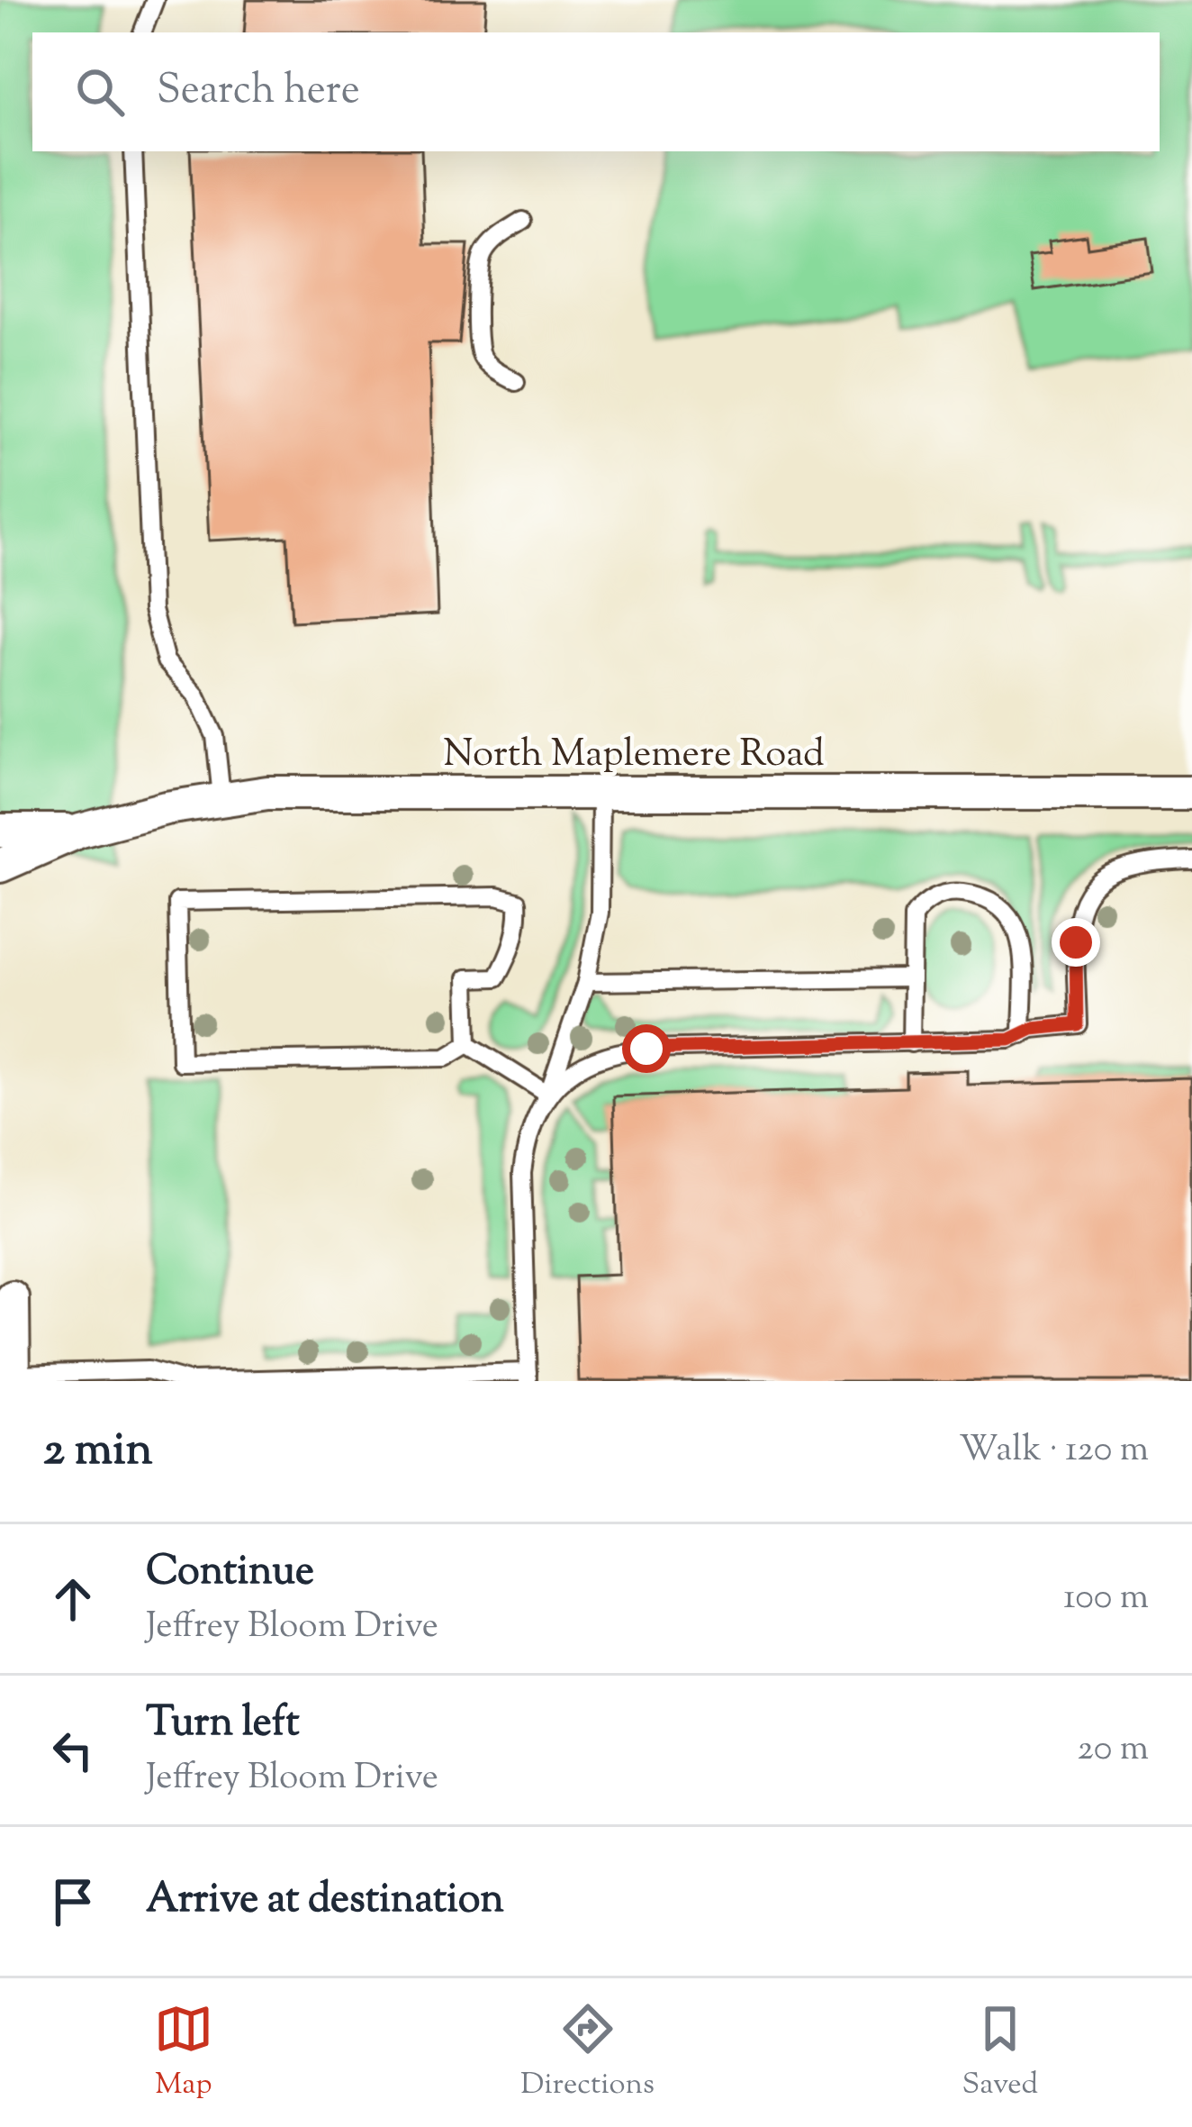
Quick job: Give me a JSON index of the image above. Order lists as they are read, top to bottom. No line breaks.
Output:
{"streets":{"street":["North Maplemere Road"]},"page":{"search":"Search here","heading":["2 min","Walk · 120 m"],"list":[["Continue","Jeffrey Bloom Drive","100 m"],["Turn left","Jeffrey Bloom Drive","20 m"],"Arrive at destination"],"nav":["Map","Directions","Saved"]}}
